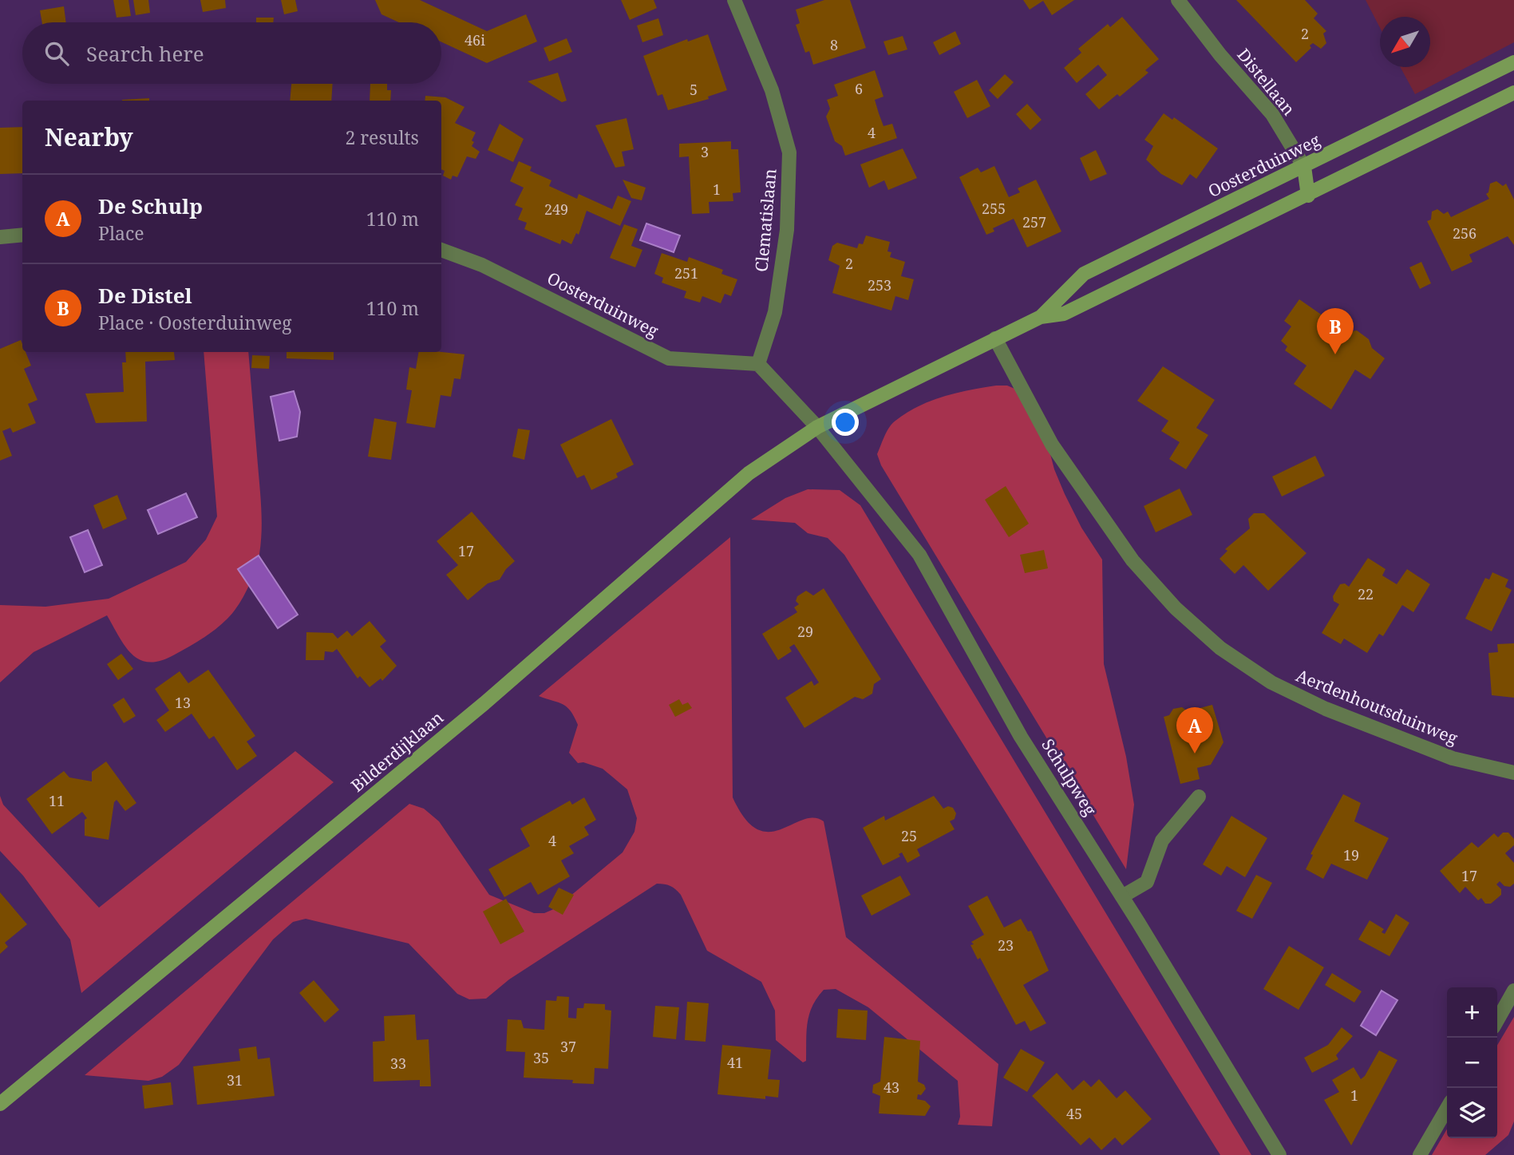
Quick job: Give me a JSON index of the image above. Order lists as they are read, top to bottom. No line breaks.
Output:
{"streets":{"street":["Distellaan","Oosterduinweg","Clematislaan","Aerdenhoutsduinweg","Bilderdijklaan","Schulpweg"]},"crossings":[["Distellaan","Oosterduinweg"],["Oosterduinweg","Clematislaan"],["Oosterduinweg","Aerdenhoutsduinweg"],["Oosterduinweg","Bilderdijklaan"],["Oosterduinweg","Schulpweg"],["Bilderdijklaan","Schulpweg"]],"house_numbers":["2","46i","8","6","5","4","3","1","255","249","257","256","2","251","253","17","22","29","13","11","25","4","19","17","23","37","35","41","33","31","43","1","45"],"north":"bottom left","page":{"search":"Search here","heading":["Nearby","2 results"],"list":[{"mark":"A","name":"De Schulp","note":"Place","value":"110 m"},{"mark":"B","name":"De Distel","note":"Place · Oosterduinweg","value":"110 m"}],"pins":["B","A"],"map_buttons":["+","−"]}}
